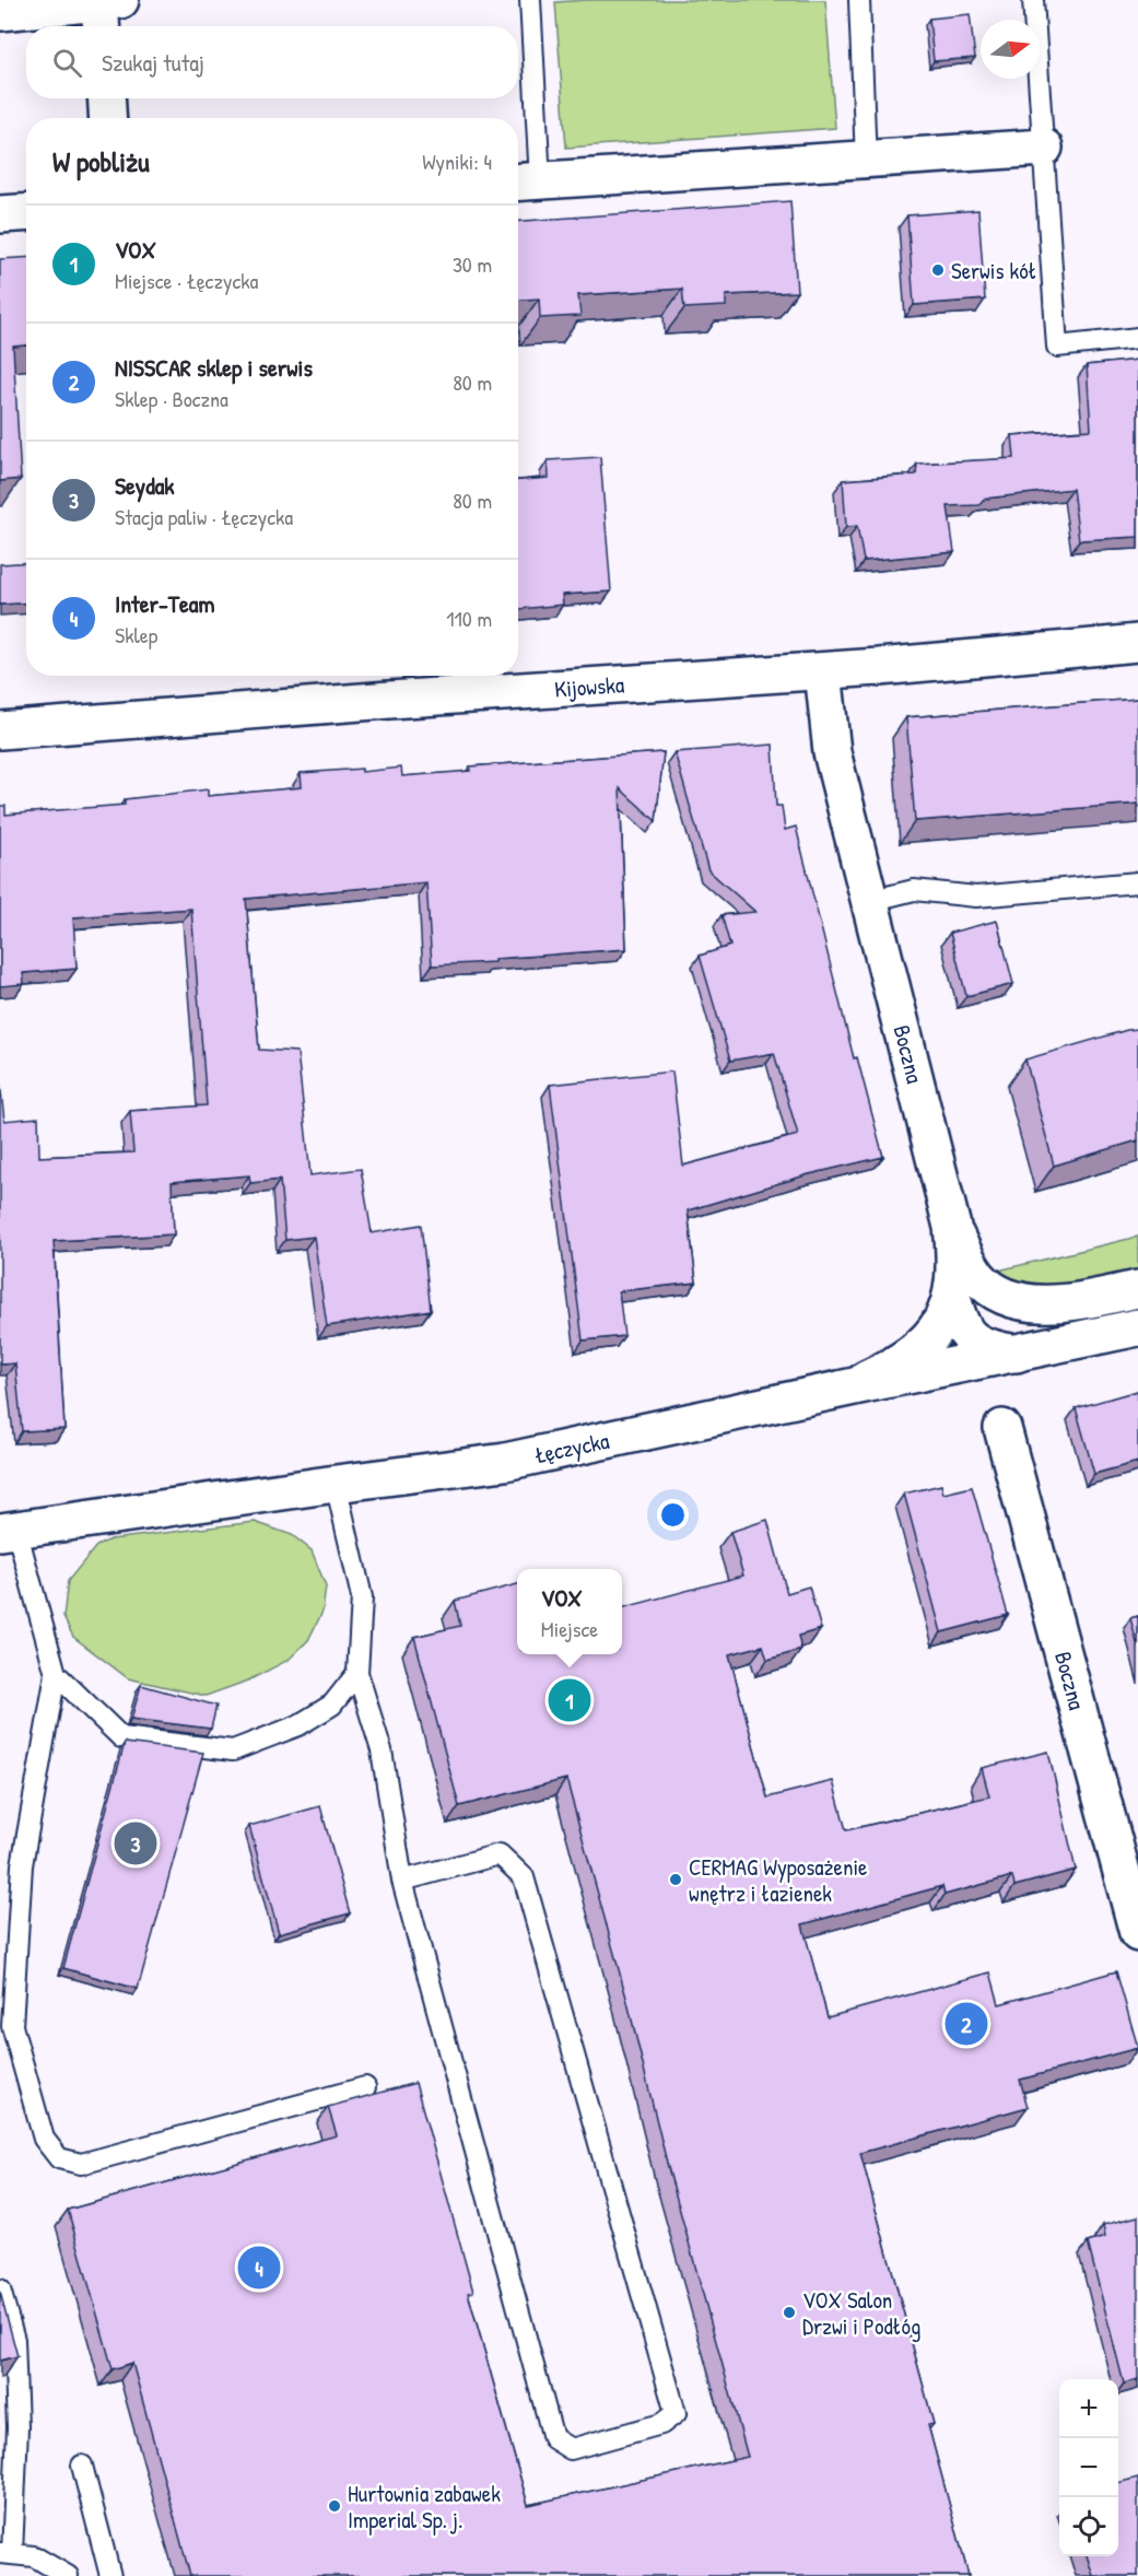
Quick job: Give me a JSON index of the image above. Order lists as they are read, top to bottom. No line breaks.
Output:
{"streets":{"street":["Kijowska","Boczna","Łęczycka"]},"crossings":[["Kijowska","Boczna"],["Boczna","Łęczycka"]],"places":["Serwis kół","CERMAG Wyposażenie wnętrz i łazienek","VOX Salon Drzwi i Podłóg","Hurtownia zabawek Imperial Sp. j."],"north":"right","page":{"search":"Szukaj tutaj","heading":["W pobliżu","Wyniki: 4"],"list":[{"mark":"1","name":"VOX","note":"Miejsce · Łęczycka","value":"30 m"},{"mark":"2","name":"NISSCAR sklep i serwis","note":"Sklep · Boczna","value":"80 m"},{"mark":"3","name":"Seydak","note":"Stacja paliw · Łęczycka","value":"80 m"},{"mark":"4","name":"Inter-Team","note":"Sklep","value":"110 m"}],"popup":["VOX","Miejsce"],"pins":["1","3","2","4"],"map_buttons":["+","−"]}}
